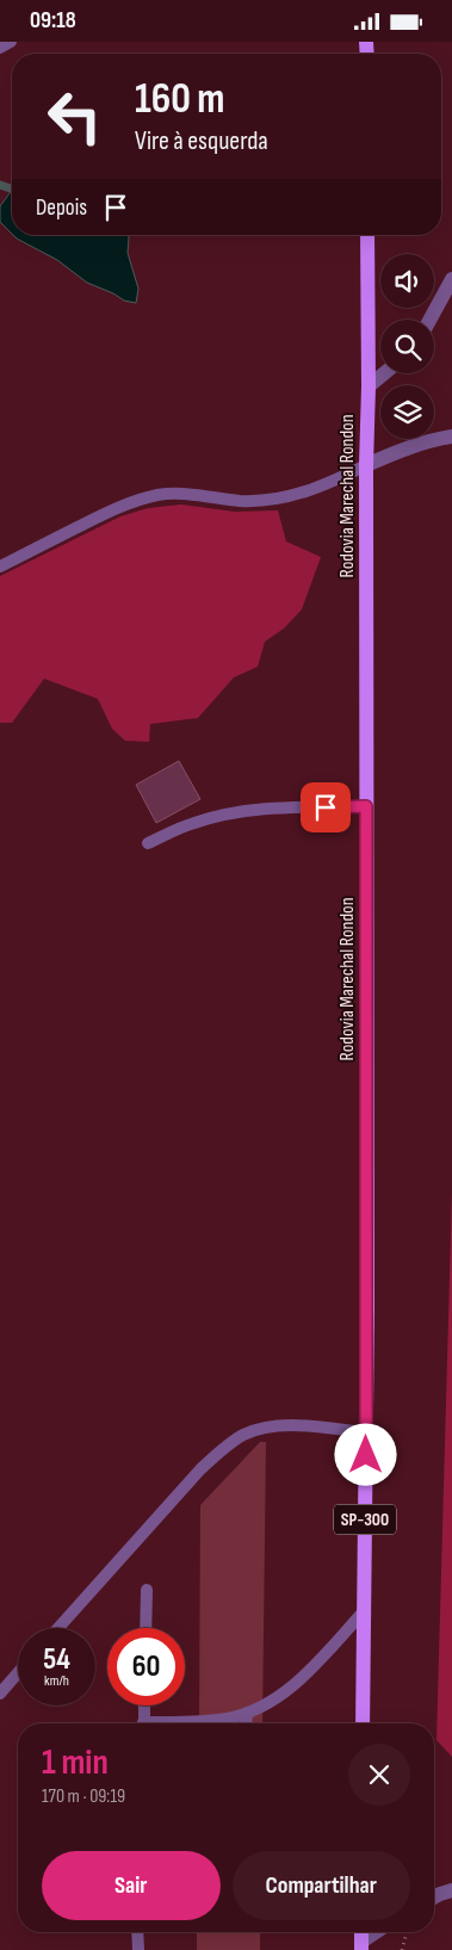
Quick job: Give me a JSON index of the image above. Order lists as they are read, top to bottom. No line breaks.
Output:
{"streets":{"main road":["Rodovia Marechal Rondon","SP-300"]},"page":{"status":"09:18","turn":["160 m","Vire à esquerda"],"then":"Depois","speed":"54 km/h","limit":"60","heading":["1 min","170 m · 09:19"],"buttons":["Sair","Compartilhar"]}}
